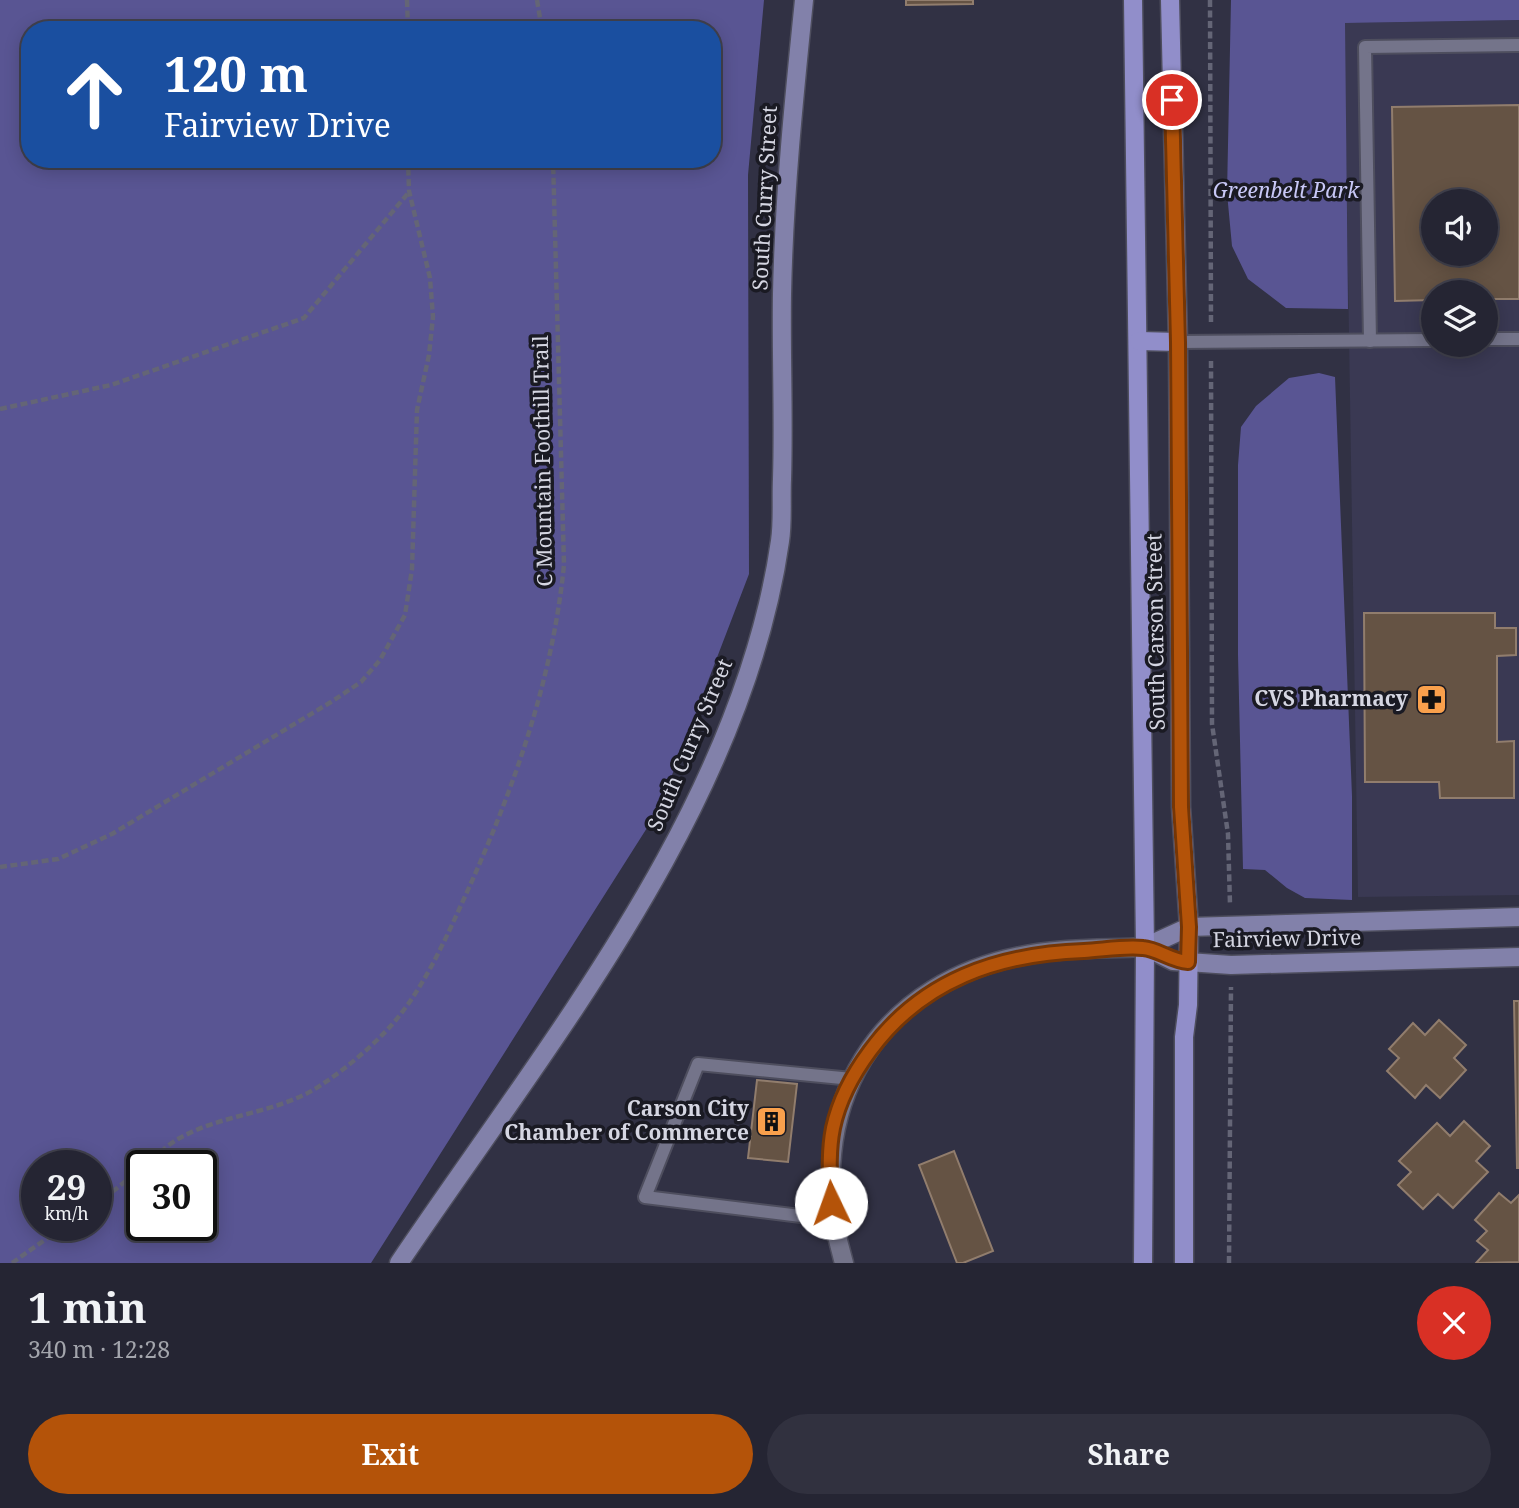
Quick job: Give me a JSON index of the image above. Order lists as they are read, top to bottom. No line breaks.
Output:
{"streets":{"main road":["South Carson Street"],"street":["South Curry Street","Fairview Drive"],"path":["C Mountain Foothill Trail"]},"crossings":[["South Carson Street","Fairview Drive"]],"parks":["Greenbelt Park"],"places":{"pharmacy":["CVS Pharmacy"],"building":["Carson City Chamber of Commerce"]},"page":{"turn":["120 m","Fairview Drive"],"speed":"29 km/h","limit":"30","heading":["1 min","340 m · 12:28"],"buttons":["Exit","Share"]}}
